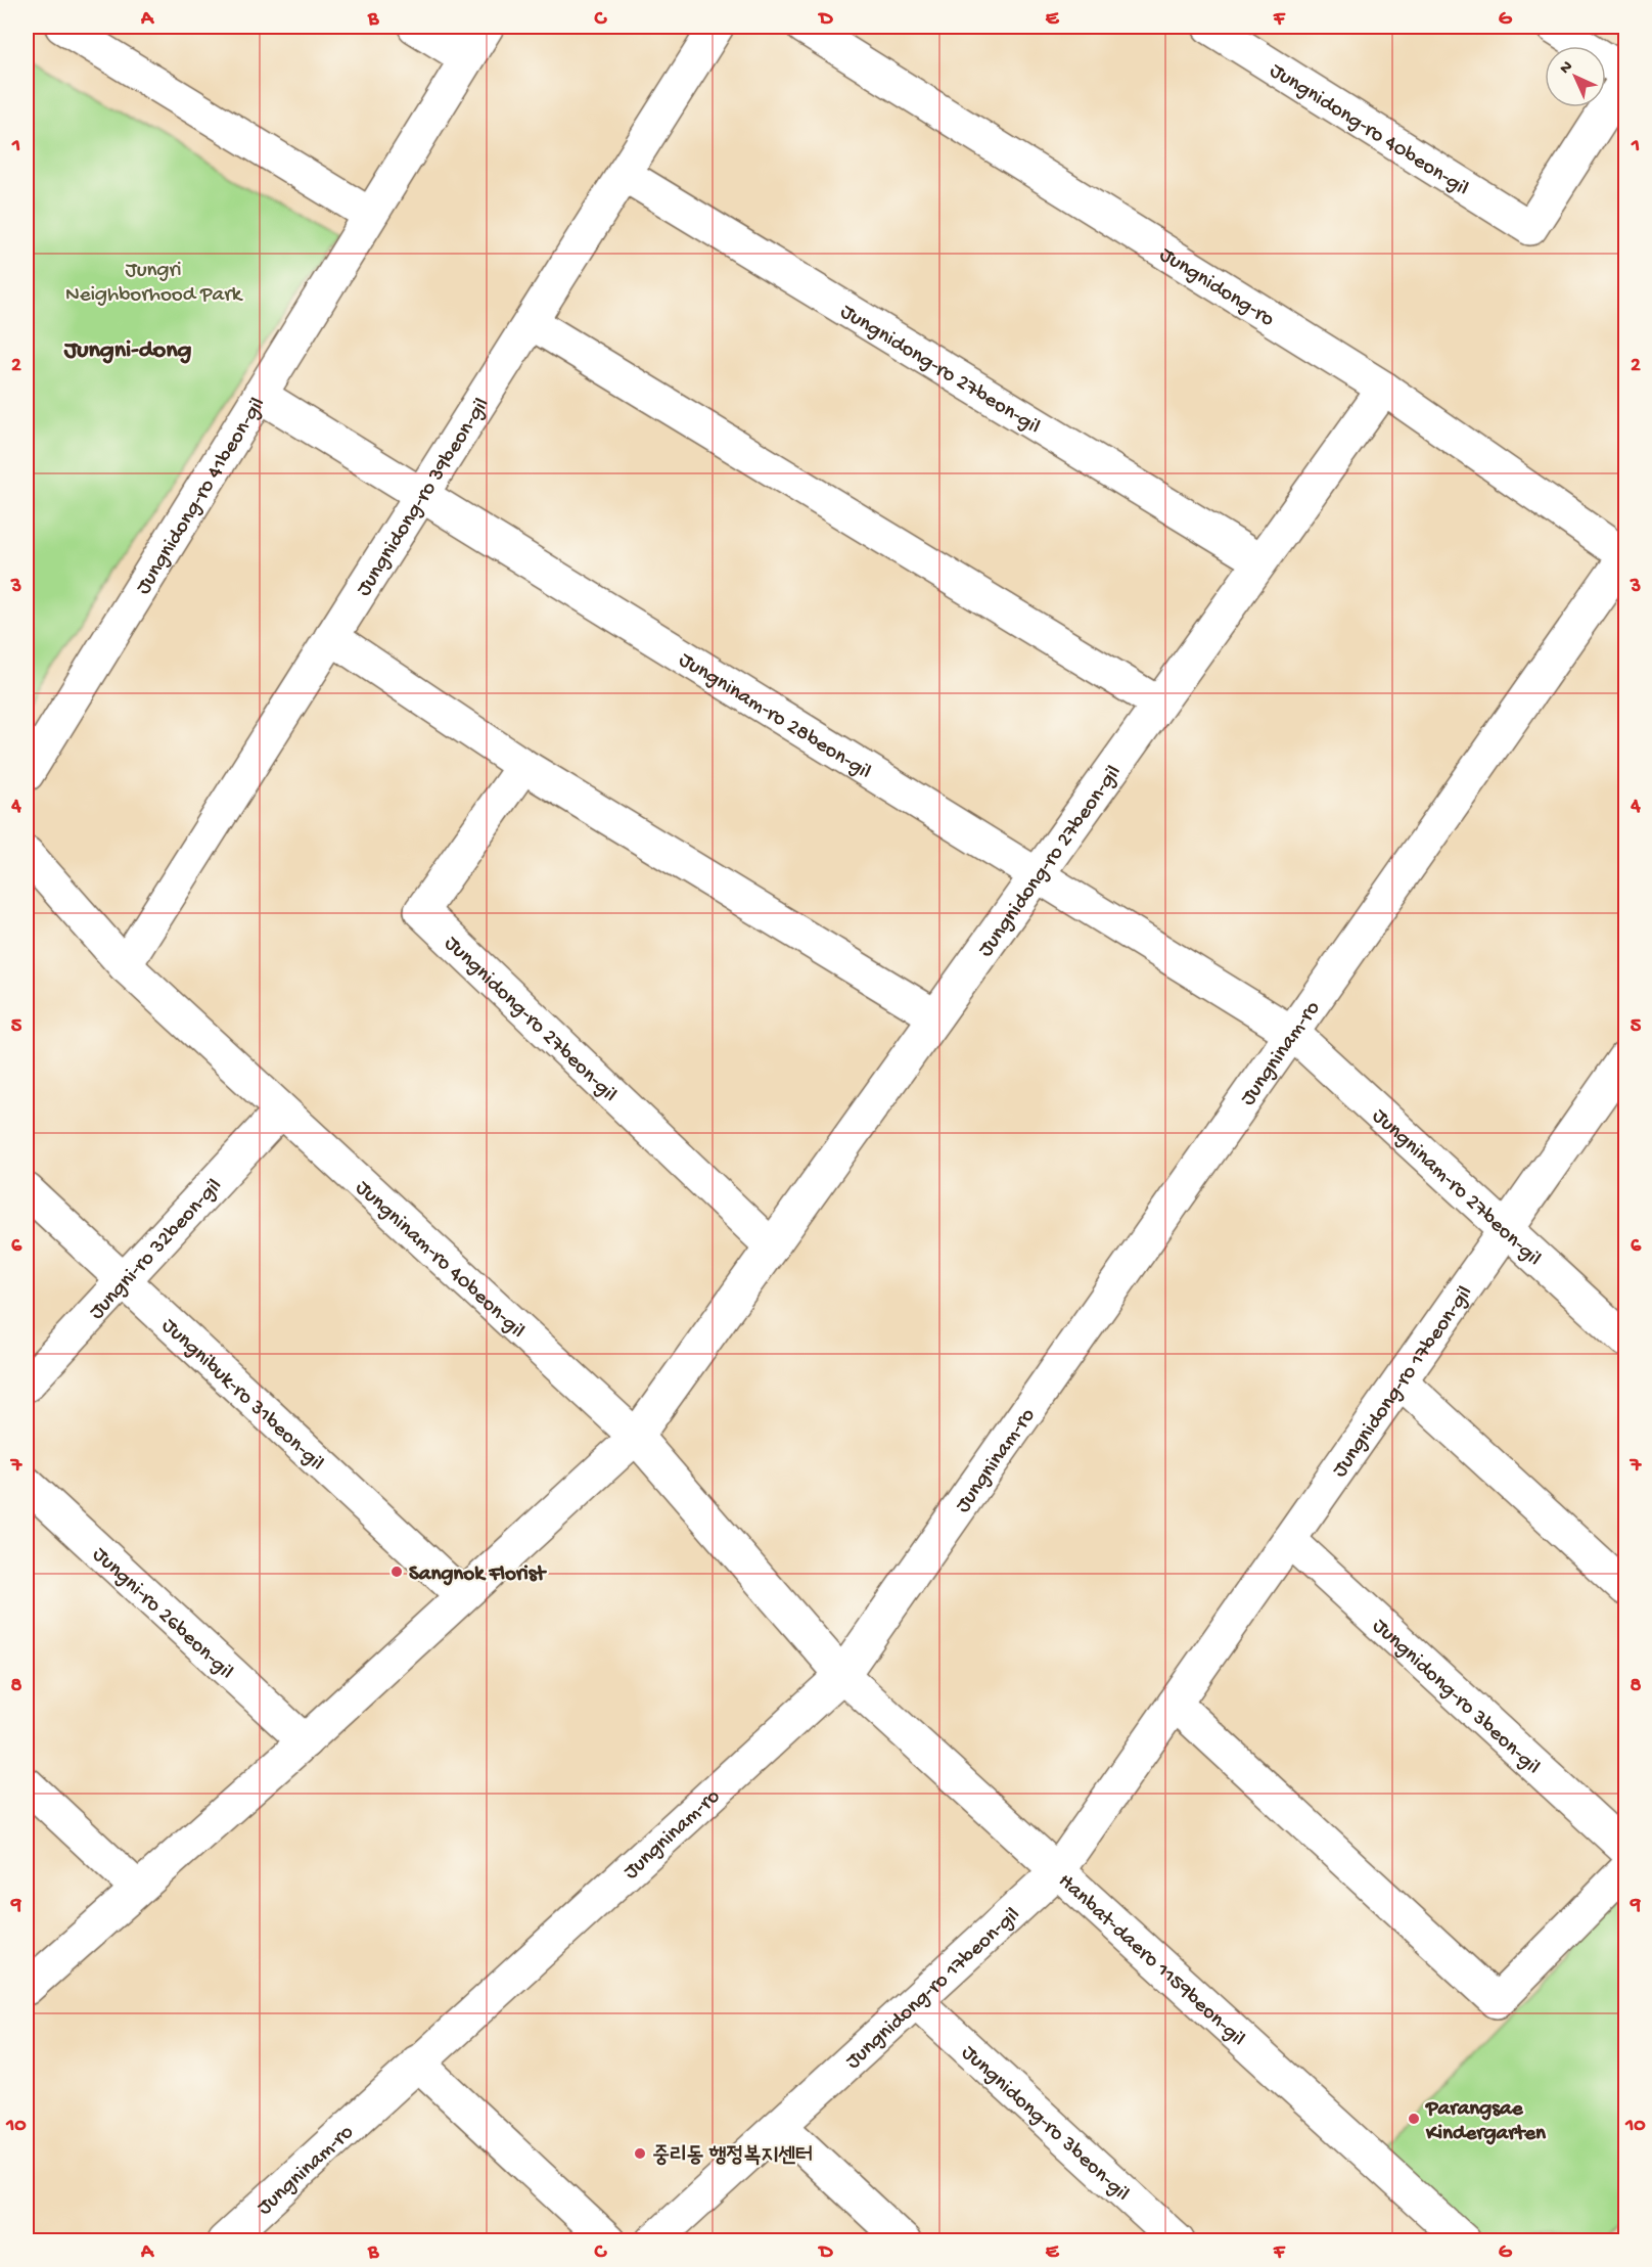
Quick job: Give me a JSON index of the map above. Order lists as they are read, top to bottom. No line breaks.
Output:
{"streets":{"street":["Jungnidong-ro 40beon-gil","Jungnidong-ro","Jungnidong-ro 27beon-gil","Jungnidong-ro 41beon-gil","Jungnidong-ro 39beon-gil","Jungninam-ro 28beon-gil","Jungninam-ro","Jungninam-ro 27beon-gil","Jungni-ro 32beon-gil","Jungninam-ro 40beon-gil","Jungnidong-ro 17beon-gil","Jungnibuk-ro 31beon-gil","Jungni-ro 26beon-gil","Jungnidong-ro 3beon-gil","Hanbat-daero 1159beon-gil"]},"crossings":[["Jungnidong-ro","Jungnidong-ro 27beon-gil"],["Jungnidong-ro","Jungninam-ro"],["Jungnidong-ro 27beon-gil","Jungnidong-ro 39beon-gil"],["Jungnidong-ro 27beon-gil","Jungninam-ro 28beon-gil"],["Jungnidong-ro 27beon-gil","Jungninam-ro 40beon-gil"],["Jungnidong-ro 41beon-gil","Jungninam-ro 28beon-gil"],["Jungnidong-ro 39beon-gil","Jungninam-ro 28beon-gil"],["Jungnidong-ro 39beon-gil","Jungninam-ro 40beon-gil"],["Jungninam-ro 28beon-gil","Jungninam-ro"],["Jungninam-ro 28beon-gil","Jungninam-ro 27beon-gil"],["Jungninam-ro","Jungninam-ro 27beon-gil"],["Jungninam-ro","Jungninam-ro 40beon-gil"],["Jungninam-ro","Hanbat-daero 1159beon-gil"],["Jungninam-ro 27beon-gil","Jungnidong-ro 17beon-gil"],["Jungni-ro 32beon-gil","Jungninam-ro 40beon-gil"],["Jungni-ro 32beon-gil","Jungnibuk-ro 31beon-gil"],["Jungninam-ro 40beon-gil","Hanbat-daero 1159beon-gil"],["Jungnidong-ro 17beon-gil","Jungnidong-ro 3beon-gil"],["Jungnidong-ro 17beon-gil","Hanbat-daero 1159beon-gil"]],"districts":["Jungni-dong"],"parks":["Jungri Neighborhood Park"],"places":["Sangnok Florist","Parangsae Kindergarten","중리동 행정복지센터"],"north":"top left","grid":{"columns":["A","B","C","D","E","F","G"],"rows":["1","2","3","4","5","6","7","8","9","10"]}}
